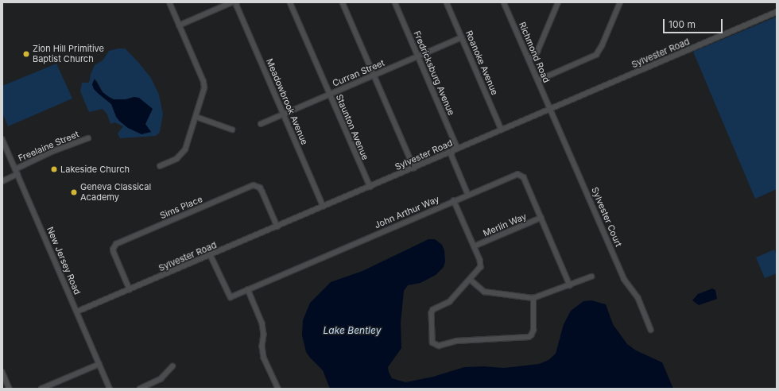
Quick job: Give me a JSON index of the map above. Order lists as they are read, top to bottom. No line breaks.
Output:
{"streets":{"street":["Richmond Road","Sylvester Road","Roanoke Avenue","Curran Street","Fredricksburg Avenue","Meadowbrook Avenue","Staunton Avenue","Freelaine Street","Sims Place","John Arthur Way","Sylvester Court","Merlin Way","New Jersey Road"]},"crossings":[["Richmond Road","Sylvester Road"],["Richmond Road","Sylvester Court"],["Sylvester Road","Roanoke Avenue"],["Sylvester Road","Fredricksburg Avenue"],["Sylvester Road","Meadowbrook Avenue"],["Sylvester Road","Staunton Avenue"],["Sylvester Road","Sims Place"],["Sylvester Road","John Arthur Way"],["Sylvester Road","Sylvester Court"],["Sylvester Road","New Jersey Road"],["Roanoke Avenue","Curran Street"],["Curran Street","Fredricksburg Avenue"],["Curran Street","Meadowbrook Avenue"],["Curran Street","Staunton Avenue"],["Fredricksburg Avenue","John Arthur Way"],["Freelaine Street","New Jersey Road"],["John Arthur Way","Merlin Way"]],"water":["Lake Bentley"],"places":["Zion Hill Primitive Baptist Church","Lakeside Church","Geneva Classical Academy"],"scale_bar":"100 m"}
